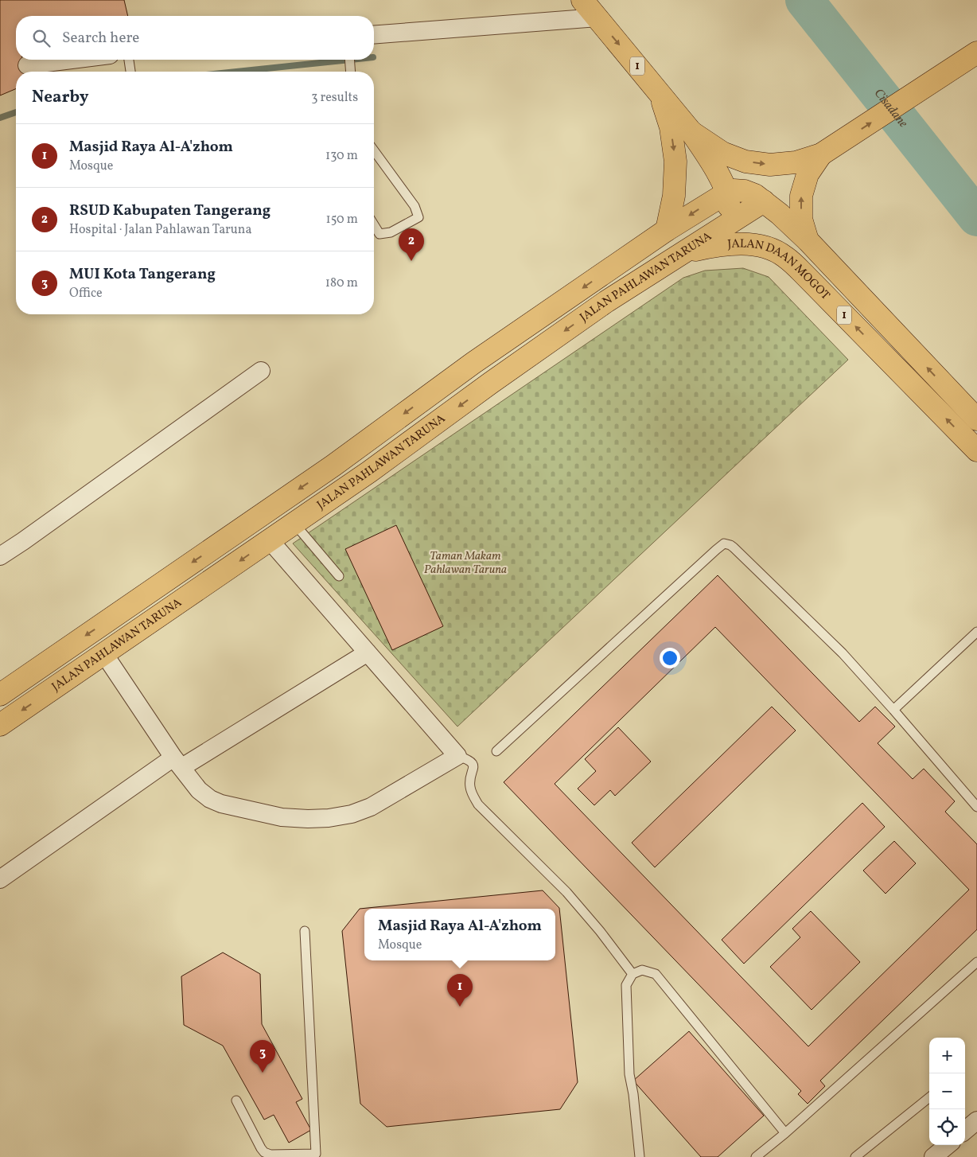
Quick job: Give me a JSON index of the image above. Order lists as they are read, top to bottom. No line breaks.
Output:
{"streets":{"highway":["1","JALAN DAAN MOGOT","JALAN PAHLAWAN TARUNA"]},"crossings":[["1","JALAN DAAN MOGOT"],["1","JALAN PAHLAWAN TARUNA"],["JALAN DAAN MOGOT","JALAN PAHLAWAN TARUNA"]],"one_way":["JALAN PAHLAWAN TARUNA"],"water":["Cisadane"],"parks":["Taman Makam Pahlawan Taruna"],"page":{"search":"Search here","heading":["Nearby","3 results"],"list":[{"mark":"1","name":"Masjid Raya Al-A'zhom","note":"Mosque","value":"130 m"},{"mark":"2","name":"RSUD Kabupaten Tangerang","note":"Hospital · Jalan Pahlawan Taruna","value":"150 m"},{"mark":"3","name":"MUI Kota Tangerang","note":"Office","value":"180 m"}],"pins":["2","1","3"],"popup":["Masjid Raya Al-A'zhom","Mosque"],"map_buttons":["+","−"]}}
